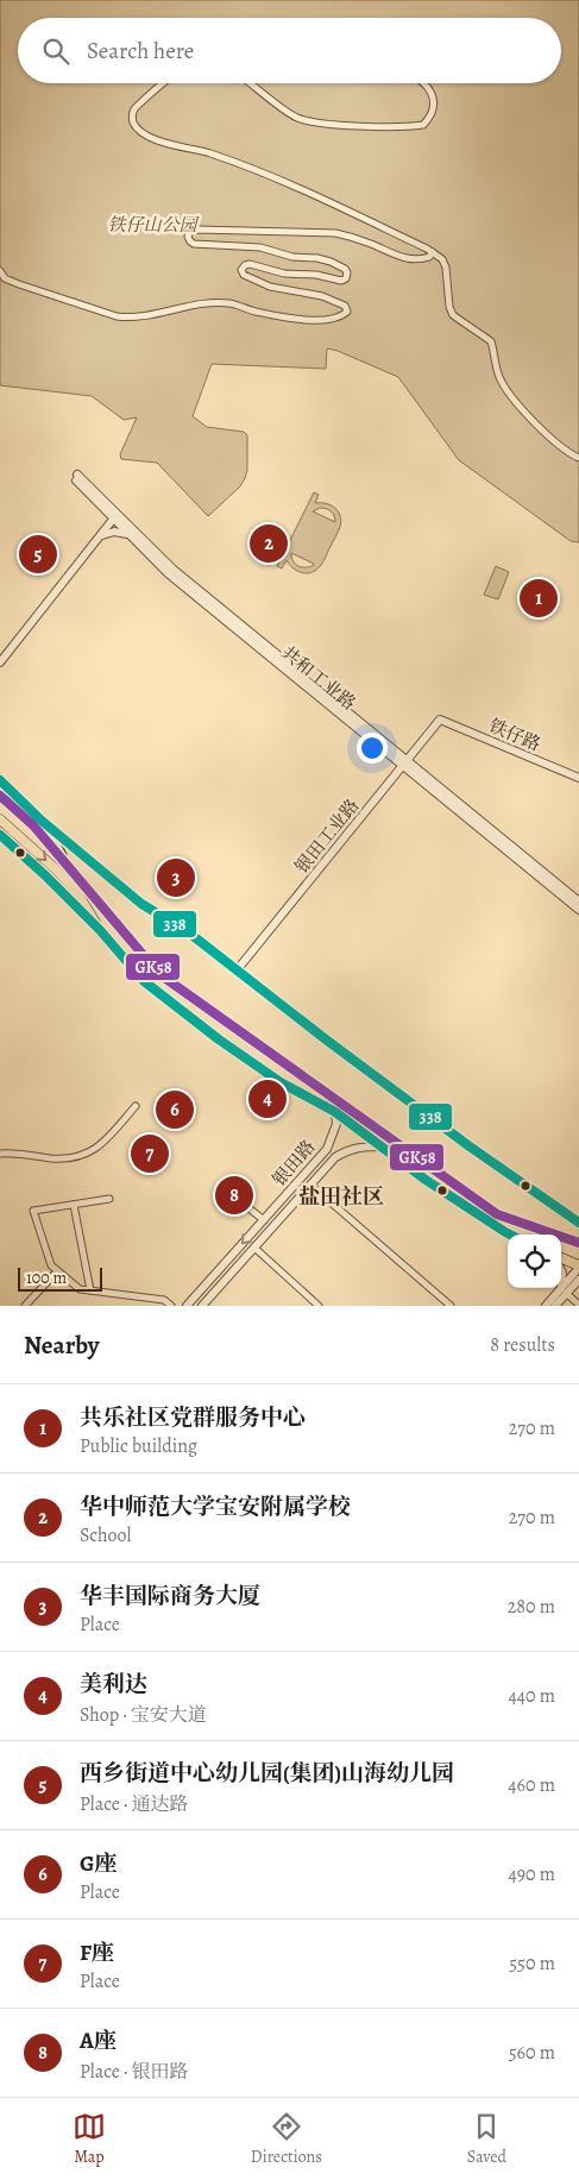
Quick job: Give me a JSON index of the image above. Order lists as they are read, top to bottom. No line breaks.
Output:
{"streets":{"street":["共和工业路","铁仔路","银田工业路","银田路"]},"crossings":[["共和工业路","银田工业路"],["铁仔路","银田工业路"]],"districts":["盐田社区"],"parks":["铁仔山公园"],"lines":["transit line 338","transit line GK58"],"scale_bar":"100 m","page":{"search":"Search here","pins":["2","5","1","3","4","6","7","8"],"scale":"100 m","heading":["Nearby","8 results"],"list":[{"mark":"1","name":"共乐社区党群服务中心","note":"Public building","value":"270 m"},{"mark":"2","name":"华中师范大学宝安附属学校","note":"School","value":"270 m"},{"mark":"3","name":"华丰国际商务大厦","note":"Place","value":"280 m"},{"mark":"4","name":"美利达","note":"Shop · 宝安大道","value":"440 m"},{"mark":"5","name":"西乡街道中心幼儿园(集团)山海幼儿园","note":"Place · 通达路","value":"460 m"},{"mark":"6","name":"G座","note":"Place","value":"490 m"},{"mark":"7","name":"F座","note":"Place","value":"550 m"},{"mark":"8","name":"A座","note":"Place · 银田路","value":"560 m"}],"nav":["Map","Directions","Saved"]}}
